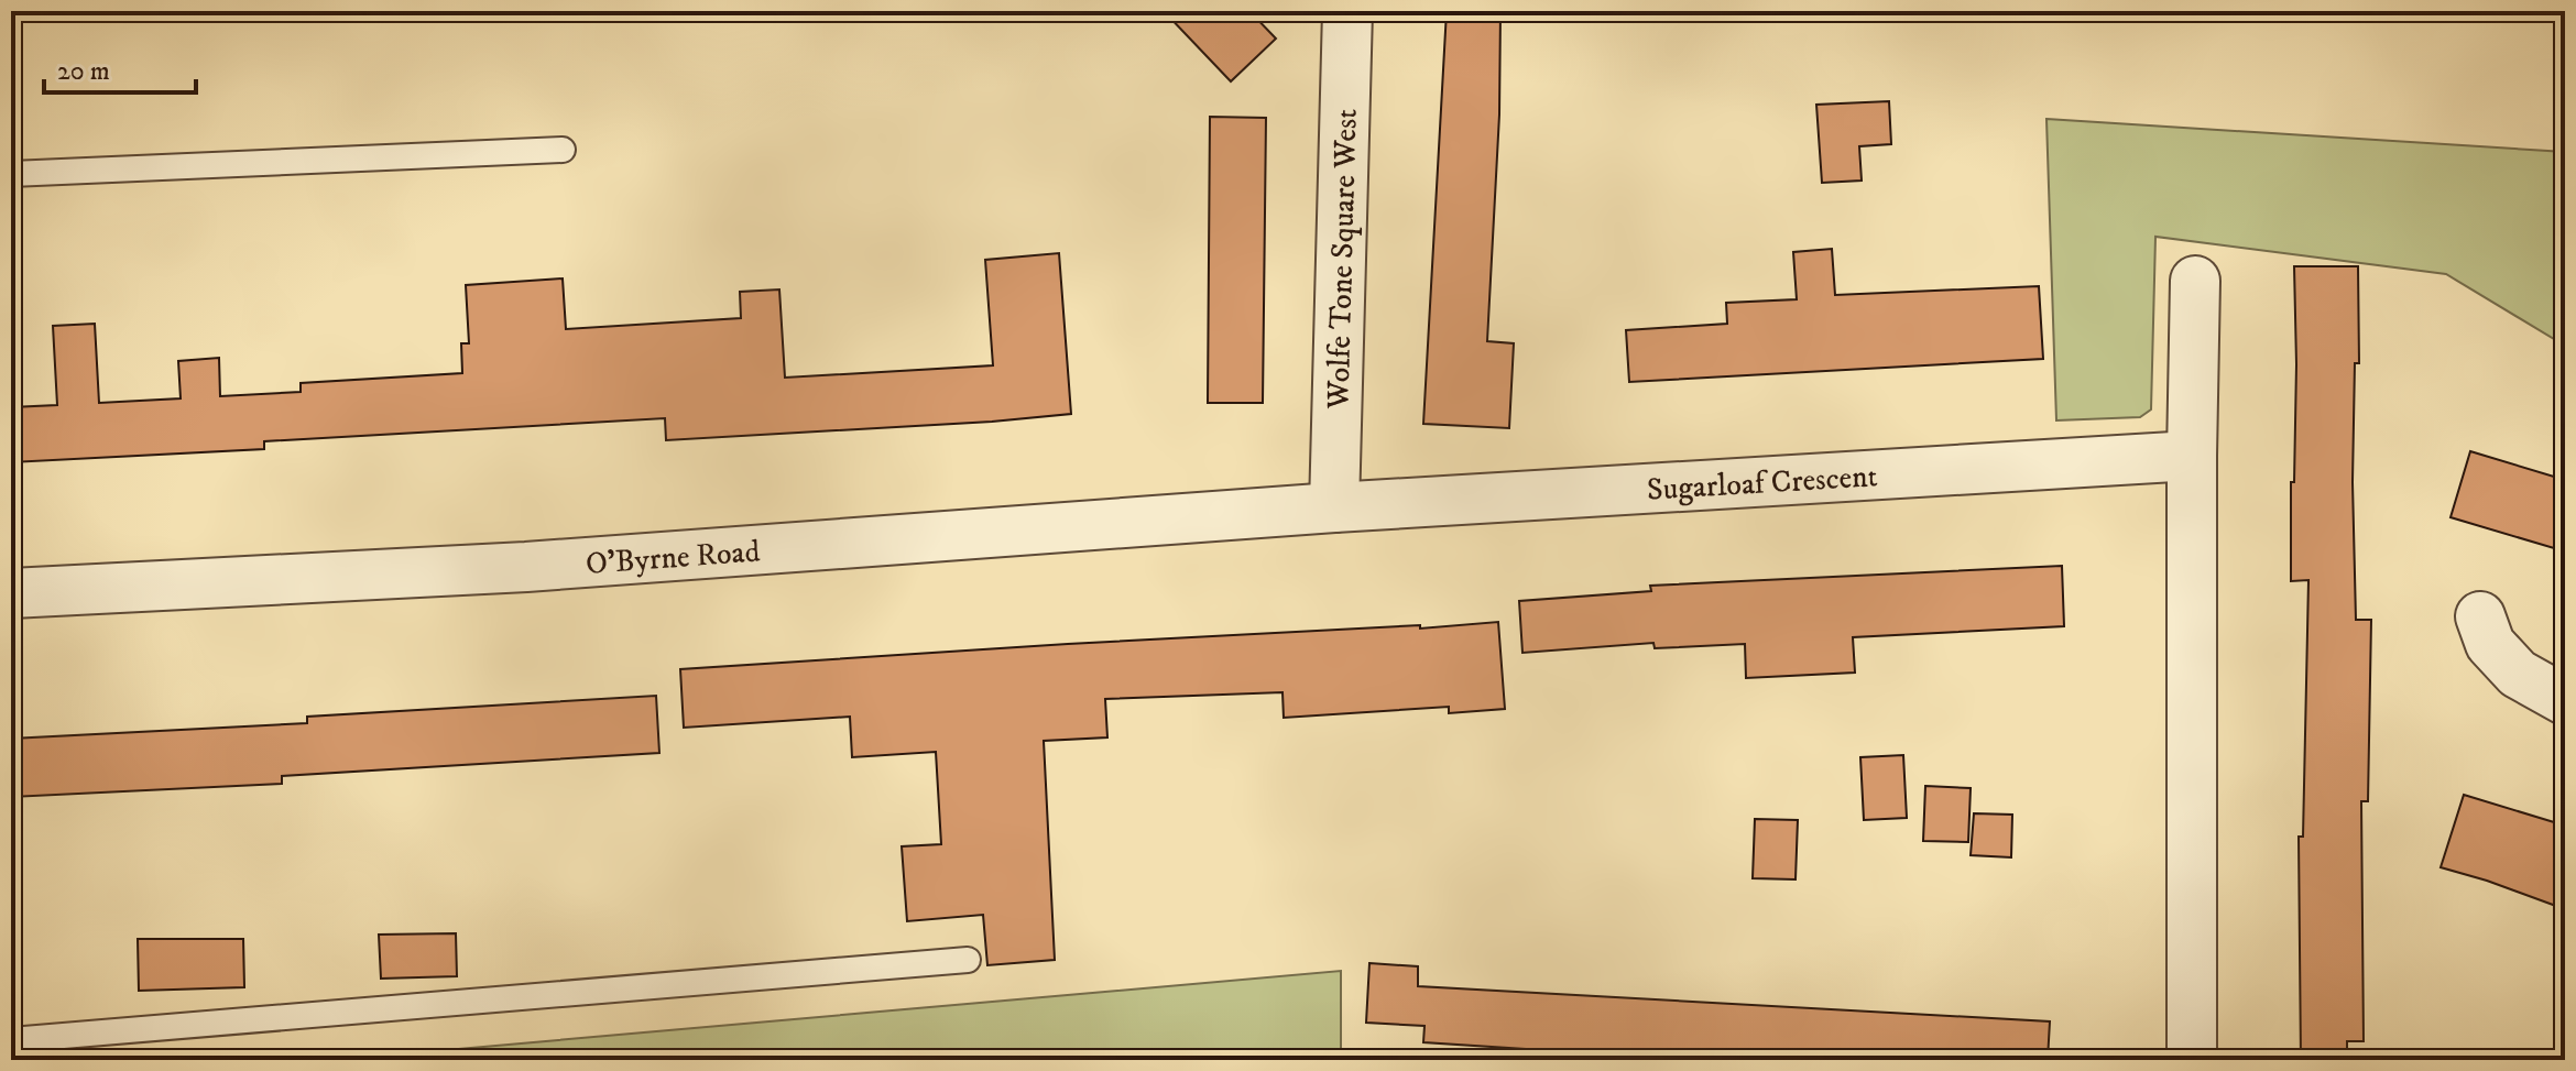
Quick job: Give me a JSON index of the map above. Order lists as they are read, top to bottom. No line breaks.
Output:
{"streets":{"street":["Wolfe Tone Square West","Sugarloaf Crescent","O'Byrne Road"]},"crossings":[["Wolfe Tone Square West","Sugarloaf Crescent"],["Wolfe Tone Square West","O'Byrne Road"],["Sugarloaf Crescent","O'Byrne Road"]],"scale_bar":"20 m"}
